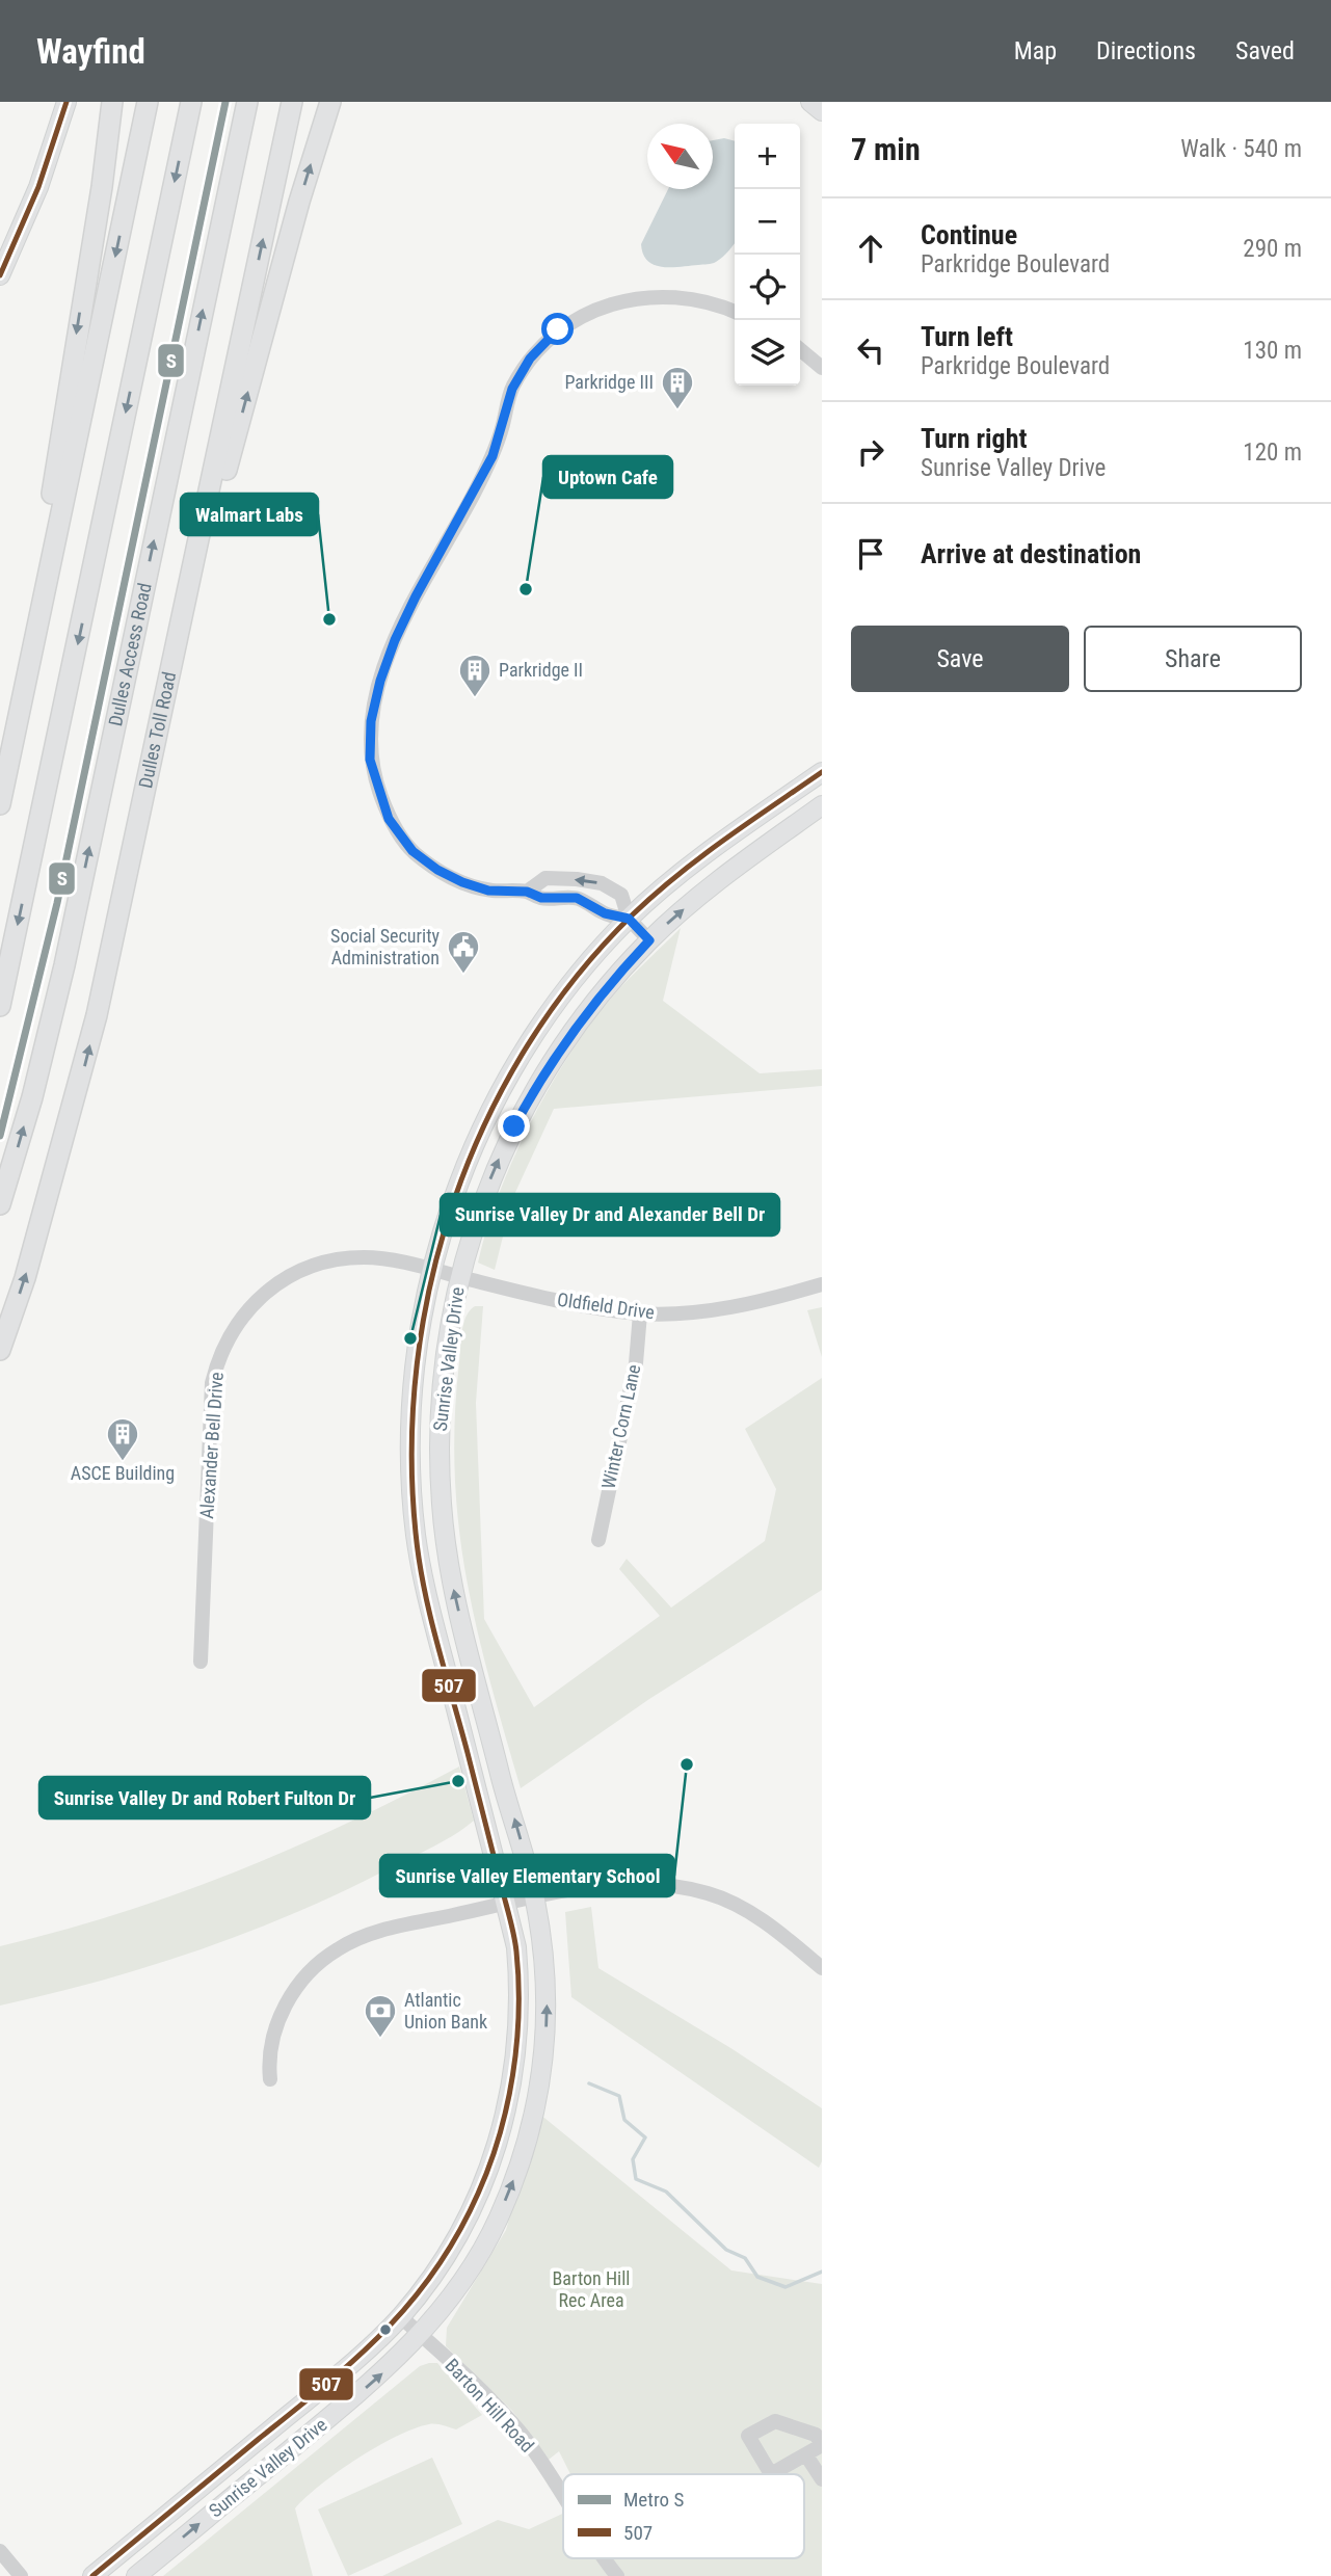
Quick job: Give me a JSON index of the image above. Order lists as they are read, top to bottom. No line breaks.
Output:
{"streets":{"highway":["Dulles Access Road","Dulles Toll Road"],"main road":["Sunrise Valley Drive"],"street":["Oldfield Drive","Winter Corn Lane","Alexander Bell Drive","Barton Hill Road"]},"crossings":[["Oldfield Drive","Sunrise Valley Drive"],["Oldfield Drive","Winter Corn Lane"],["Oldfield Drive","Alexander Bell Drive"],["Sunrise Valley Drive","Alexander Bell Drive"],["Sunrise Valley Drive","Barton Hill Road"]],"parks":["Barton Hill Rec Area"],"places":{"building":["Parkridge III","Parkridge II","ASCE Building"],"other":["Uptown Cafe","Walmart Labs","Sunrise Valley Dr and Alexander Bell Dr","Sunrise Valley Elementary School","Sunrise Valley Dr and Robert Fulton Dr"],"public building":["Social Security Administration"],"bank":["Atlantic Union Bank"]},"lines":["metro line S","transit line 507"],"legend":["Metro S","507"],"north":"top left","page":{"header":"Wayfind","nav":["Map","Directions","Saved"],"heading":["7 min","Walk · 540 m"],"map_buttons":["+","−"],"list":[["Continue","Parkridge Boulevard","290 m"],["Turn left","Parkridge Boulevard","130 m"],["Turn right","Sunrise Valley Drive","120 m"],"Arrive at destination"],"buttons":["Save","Share"]}}
